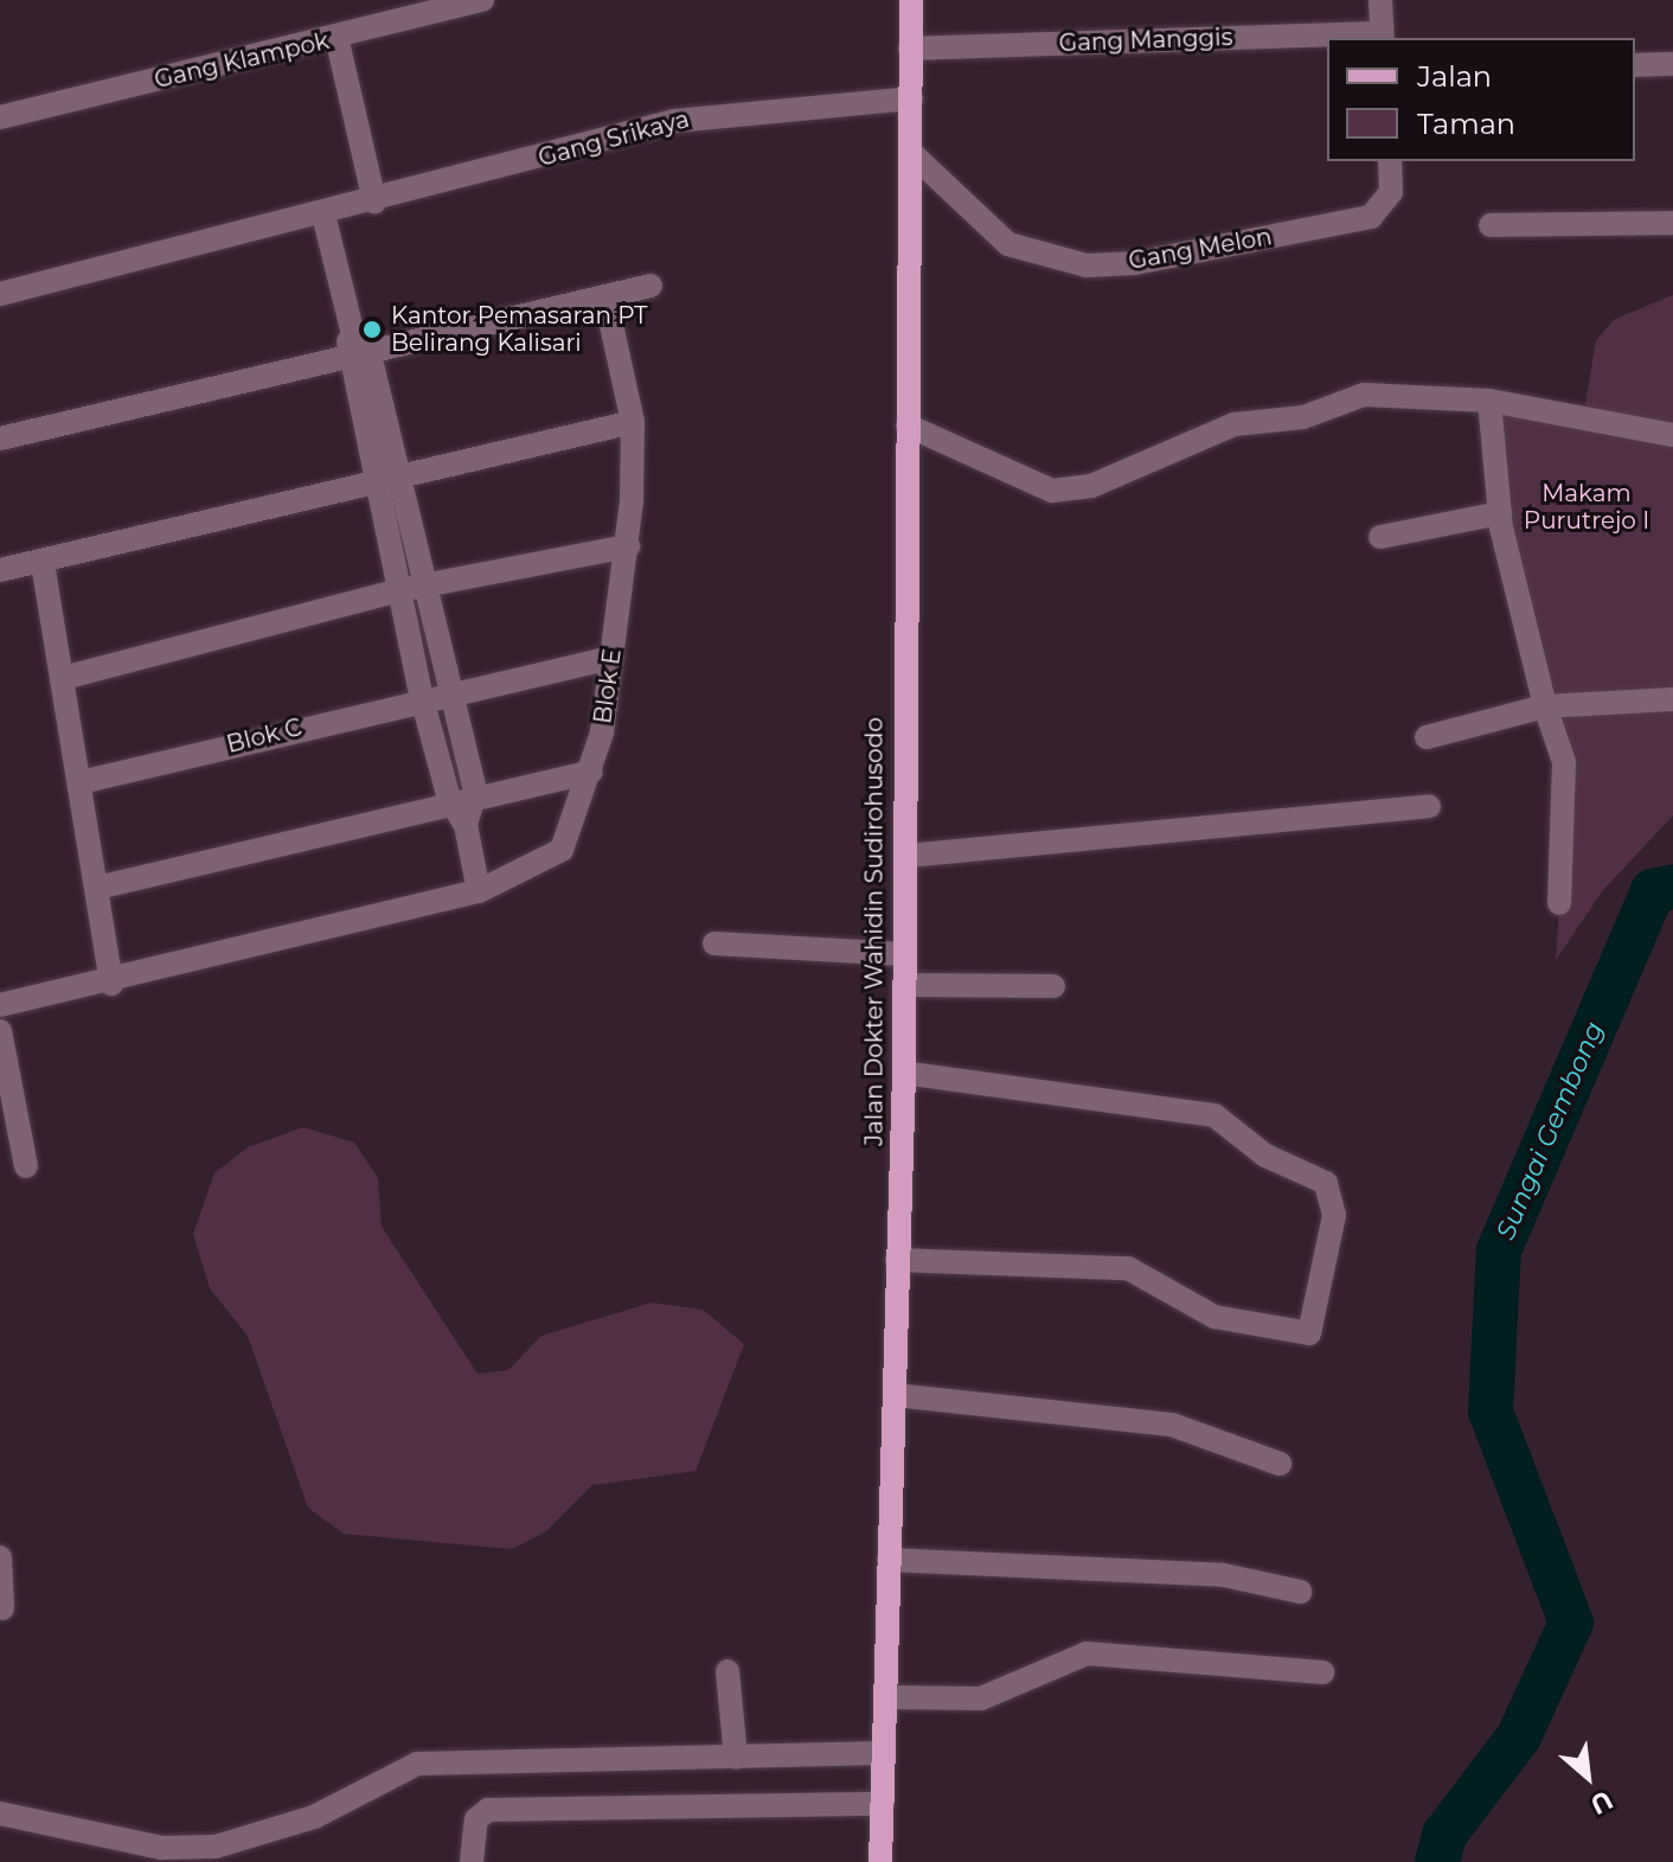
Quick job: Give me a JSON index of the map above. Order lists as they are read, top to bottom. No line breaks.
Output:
{"streets":{"main road":["Jalan Dokter Wahidin Sudirohusodo"],"street":["Gang Manggis","Gang Klampok","Gang Srikaya","Gang Melon","Blok E","Blok C"]},"crossings":[["Gang Manggis","Jalan Dokter Wahidin Sudirohusodo"],["Gang Srikaya","Jalan Dokter Wahidin Sudirohusodo"],["Gang Melon","Jalan Dokter Wahidin Sudirohusodo"],["Blok E","Blok C"]],"water":["Sungai Gembong"],"parks":["Makam Purutrejo I"],"places":["Kantor Pemasaran PT Belirang Kalisari"],"legend":["Jalan","Taman"],"north":"bottom right"}
